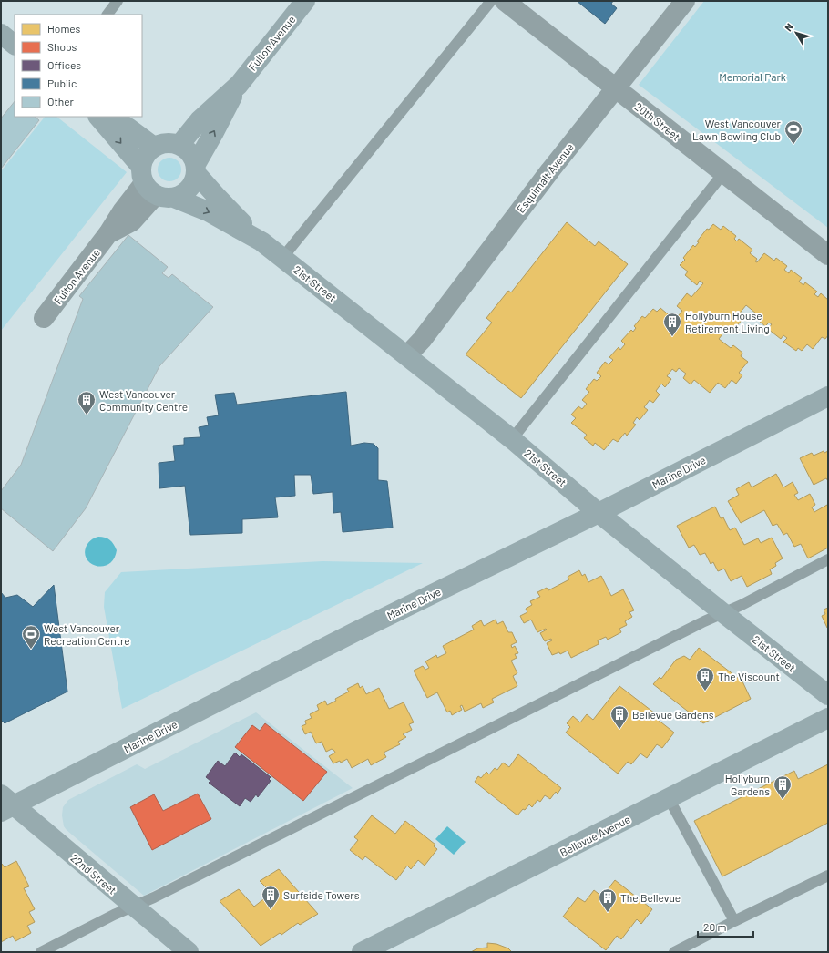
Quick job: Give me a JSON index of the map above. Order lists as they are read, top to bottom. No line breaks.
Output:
{"streets":{"main road":["Fulton Avenue","21st Street","Marine Drive","Bellevue Avenue","22nd Street"],"street":["20th Street","Esquimalt Avenue"]},"crossings":[["Fulton Avenue","21st Street"],["20th Street","Esquimalt Avenue"],["Esquimalt Avenue","21st Street"],["21st Street","Marine Drive"],["Marine Drive","22nd Street"]],"parks":["Memorial Park"],"places":{"sports":["West Vancouver Lawn Bowling Club","West Vancouver Recreation Centre"],"building":["Hollyburn House Retirement Living","West Vancouver Community Centre","The Viscount","Bellevue Gardens","Hollyburn Gardens","Surfside Towers","The Bellevue"]},"legend":["Homes","Shops","Offices","Public","Other"],"scale_bar":"20 m","north":"top left"}
